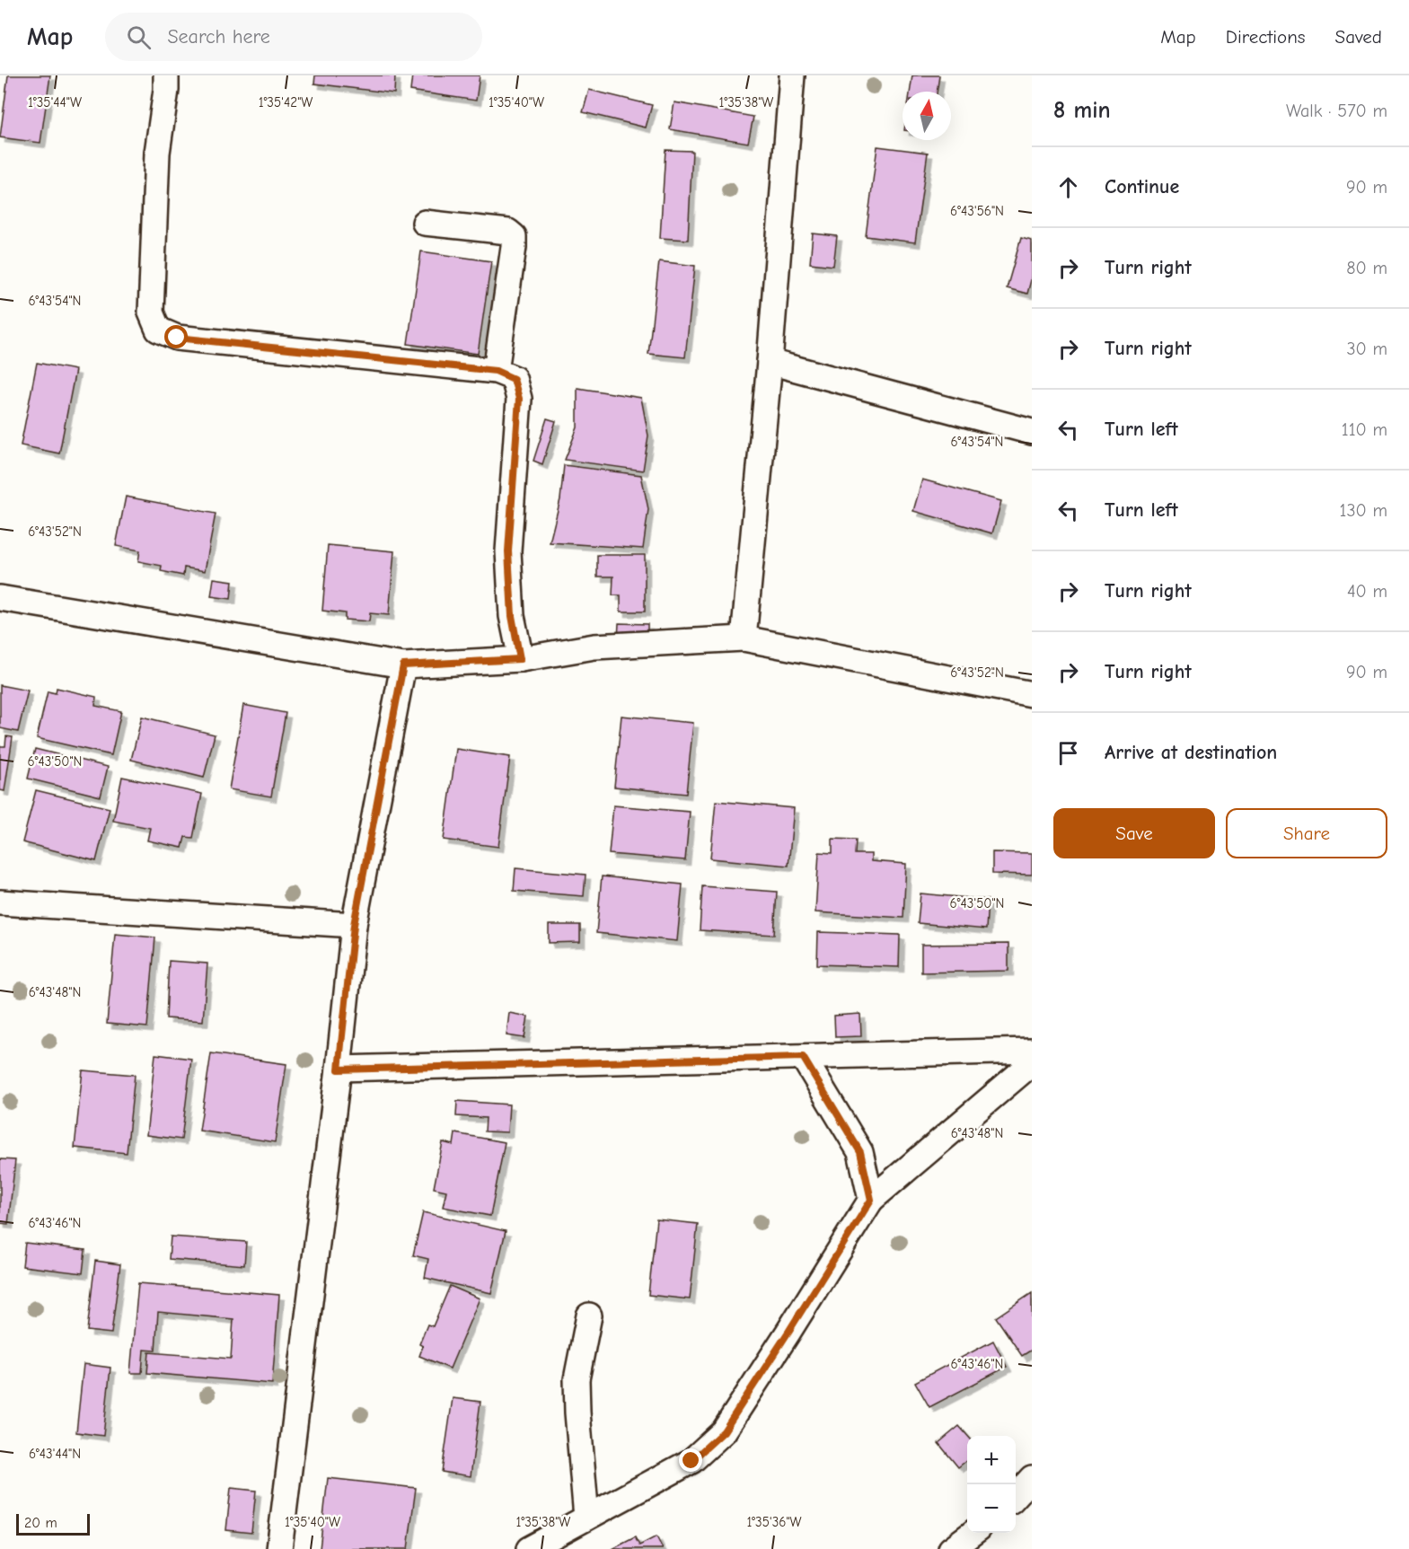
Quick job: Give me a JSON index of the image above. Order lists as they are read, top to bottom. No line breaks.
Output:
{"scale_bar":"20 m","north":"top","page":{"header":"Map","search":"Search here","nav":["Map","Directions","Saved"],"heading":["8 min","Walk · 570 m"],"list":[["Continue","90 m"],["Turn right","80 m"],["Turn right","30 m"],["Turn left","110 m"],["Turn left","130 m"],["Turn right","40 m"],["Turn right","90 m"],"Arrive at destination"],"buttons":["Save","Share"],"map_buttons":["+","−"],"scale":"20 m"},"coordinates":["1°35'44\"W","1°35'42\"W","1°35'40\"W","1°35'38\"W","6°43'56\"N","6°43'54\"N","6°43'52\"N","6°43'50\"N","6°43'48\"N","6°43'46\"N","6°43'44\"N","1°35'36\"W"]}
